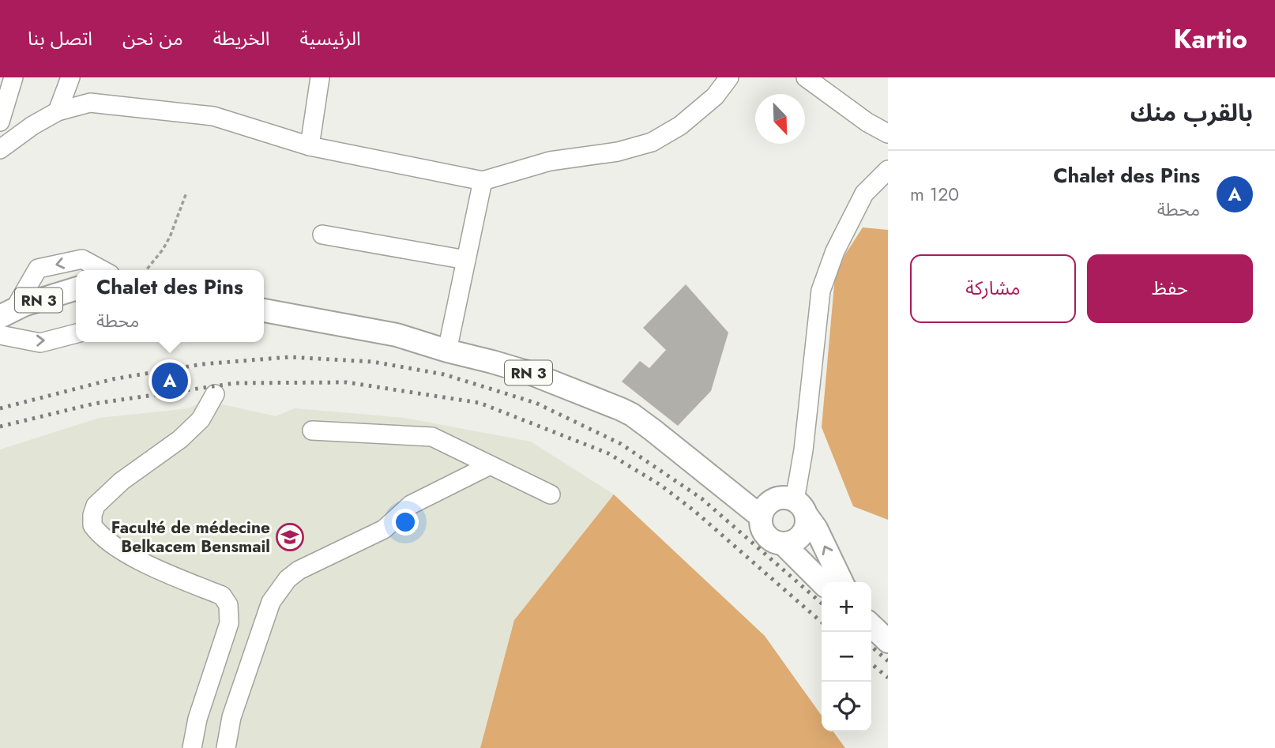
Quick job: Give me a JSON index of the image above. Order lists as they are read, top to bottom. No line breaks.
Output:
{"streets":{"main road":["RN 3"]},"places":{"school or university":["Faculté de médecine Belkacem Bensmail"]},"north":"bottom right","page":{"header":"Kartio","nav":["الرئيسية","الخريطة","من نحن","اتصل بنا"],"heading":"بالقرب منك","list":[{"mark":"A","name":"Chalet des Pins","note":"محطة","value":"120 m"}],"buttons":["حفظ","مشاركة"],"popup":["Chalet des Pins","محطة"],"pins":"A","map_buttons":["+","−"]}}
